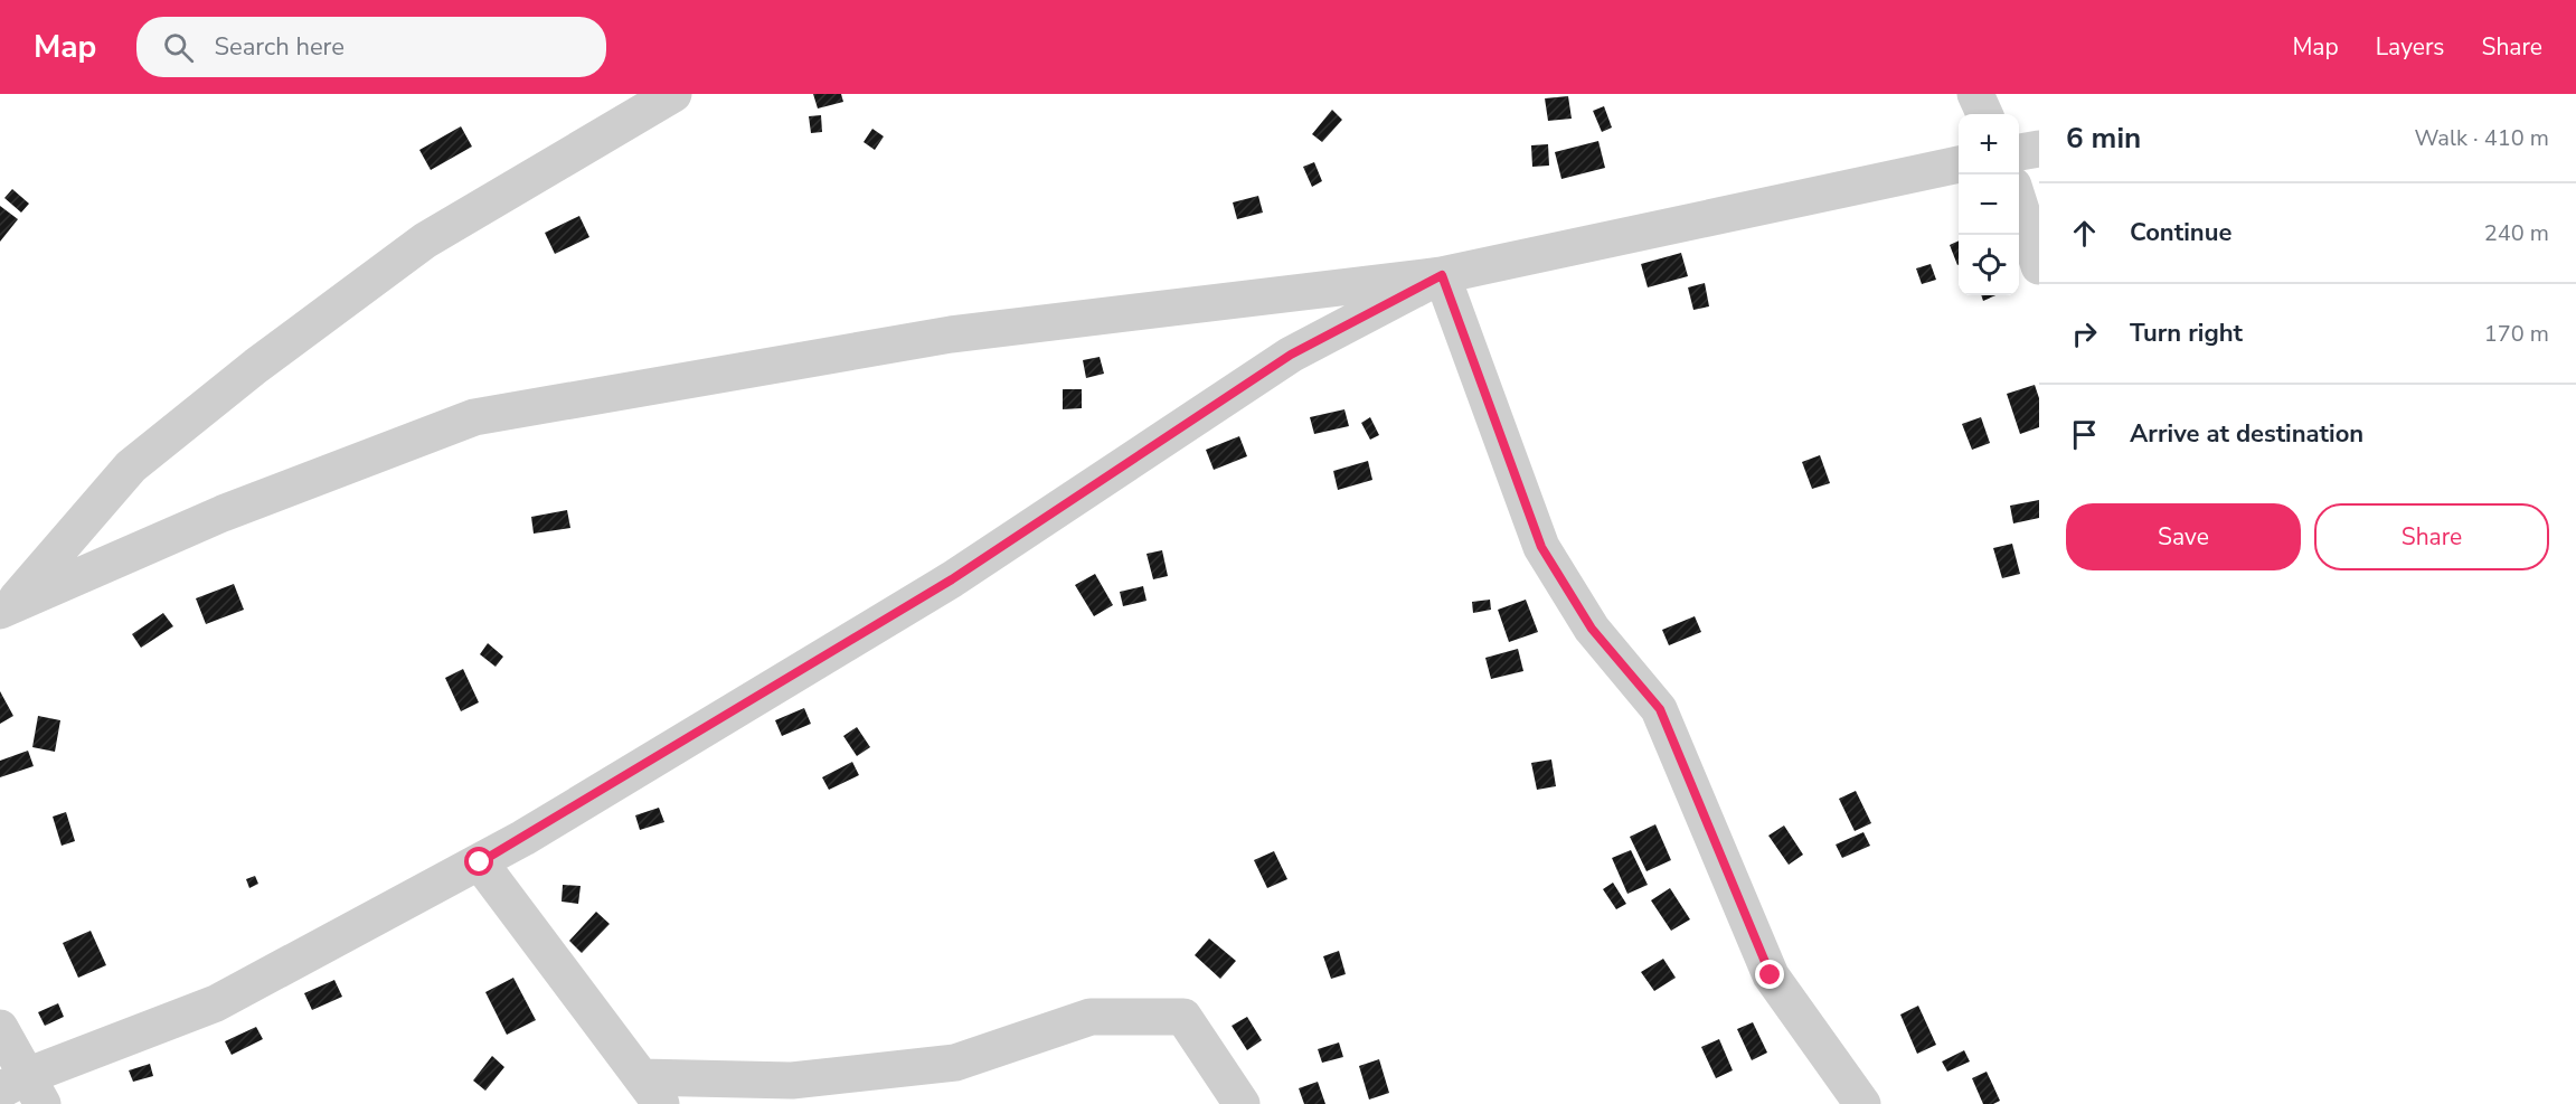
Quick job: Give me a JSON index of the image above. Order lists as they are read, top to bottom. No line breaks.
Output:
{"page":{"header":"Map","search":"Search here","nav":["Map","Layers","Share"],"heading":["6 min","Walk · 410 m"],"map_buttons":["+","−"],"list":[["Continue","240 m"],["Turn right","170 m"],"Arrive at destination"],"buttons":["Save","Share"]}}
